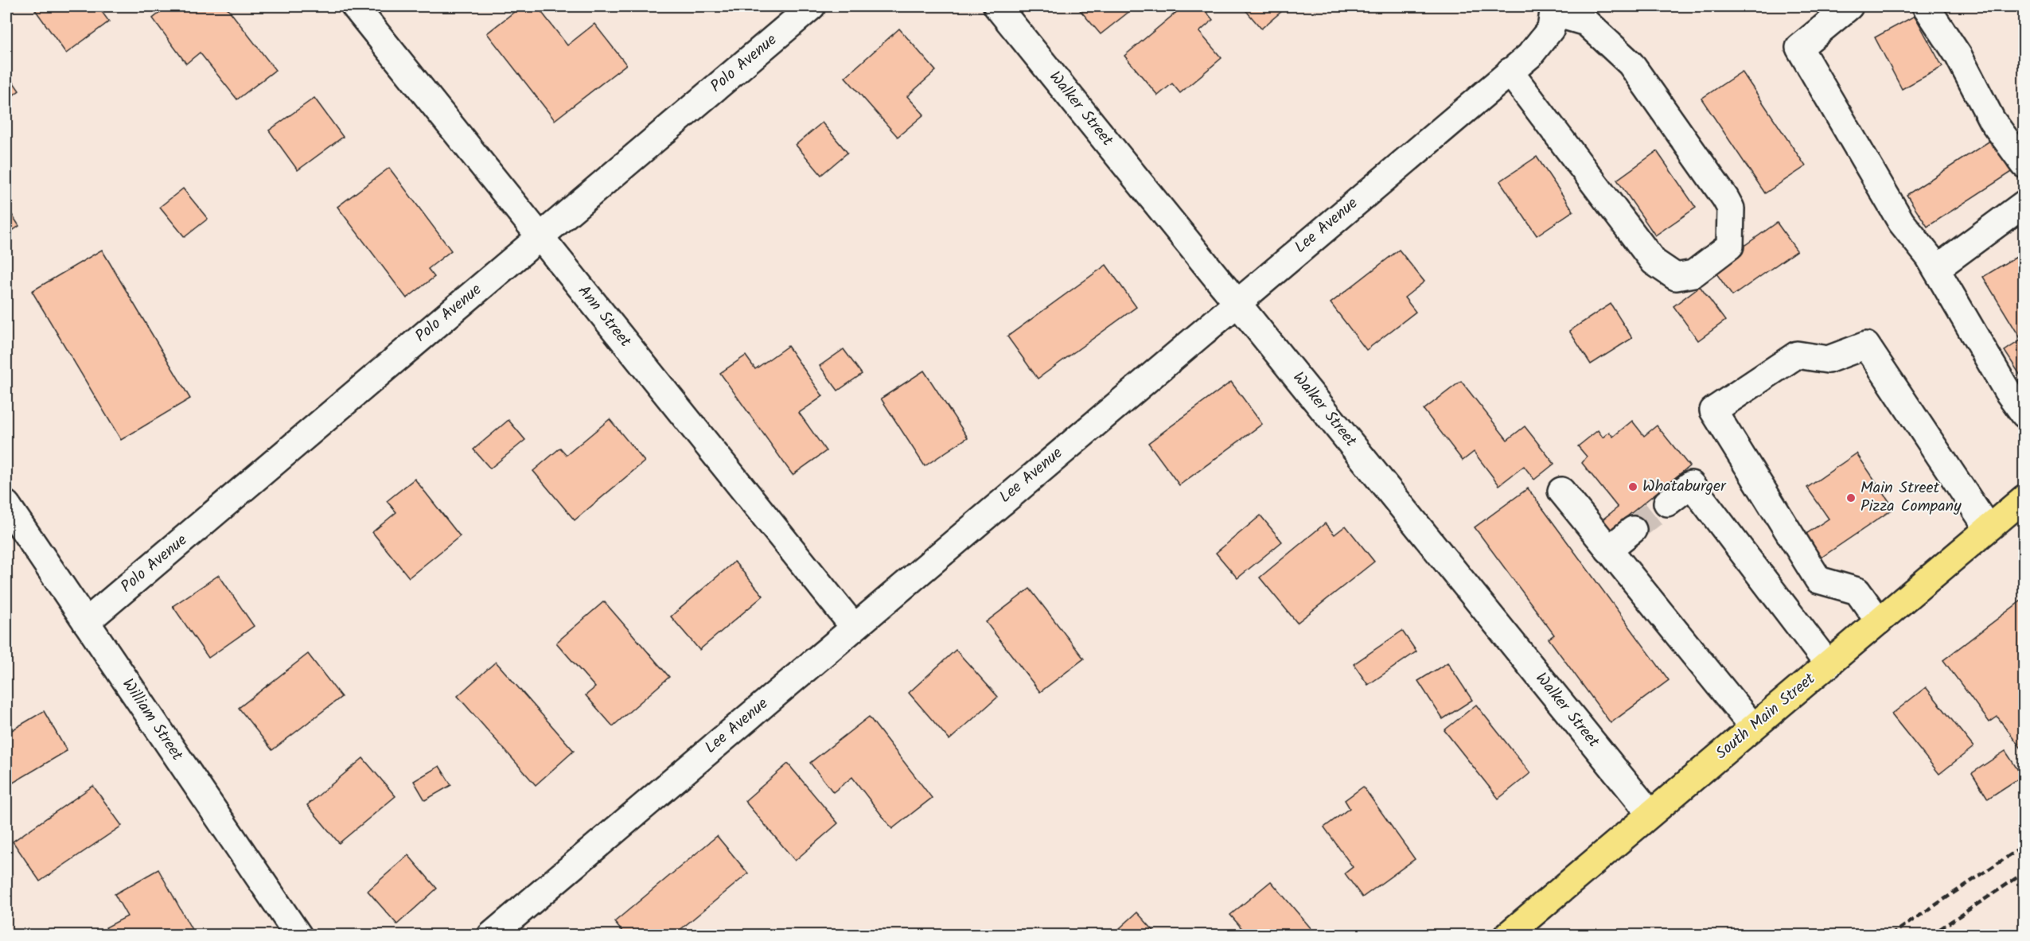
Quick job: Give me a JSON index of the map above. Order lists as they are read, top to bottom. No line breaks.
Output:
{"streets":{"main road":["South Main Street"],"street":["Polo Avenue","Walker Street","Lee Avenue","Ann Street","William Street"]},"crossings":[["Polo Avenue","Ann Street"],["Polo Avenue","William Street"],["Walker Street","Lee Avenue"],["Walker Street","South Main Street"],["Lee Avenue","Ann Street"]],"places":["Whataburger","Main Street Pizza Company"]}
